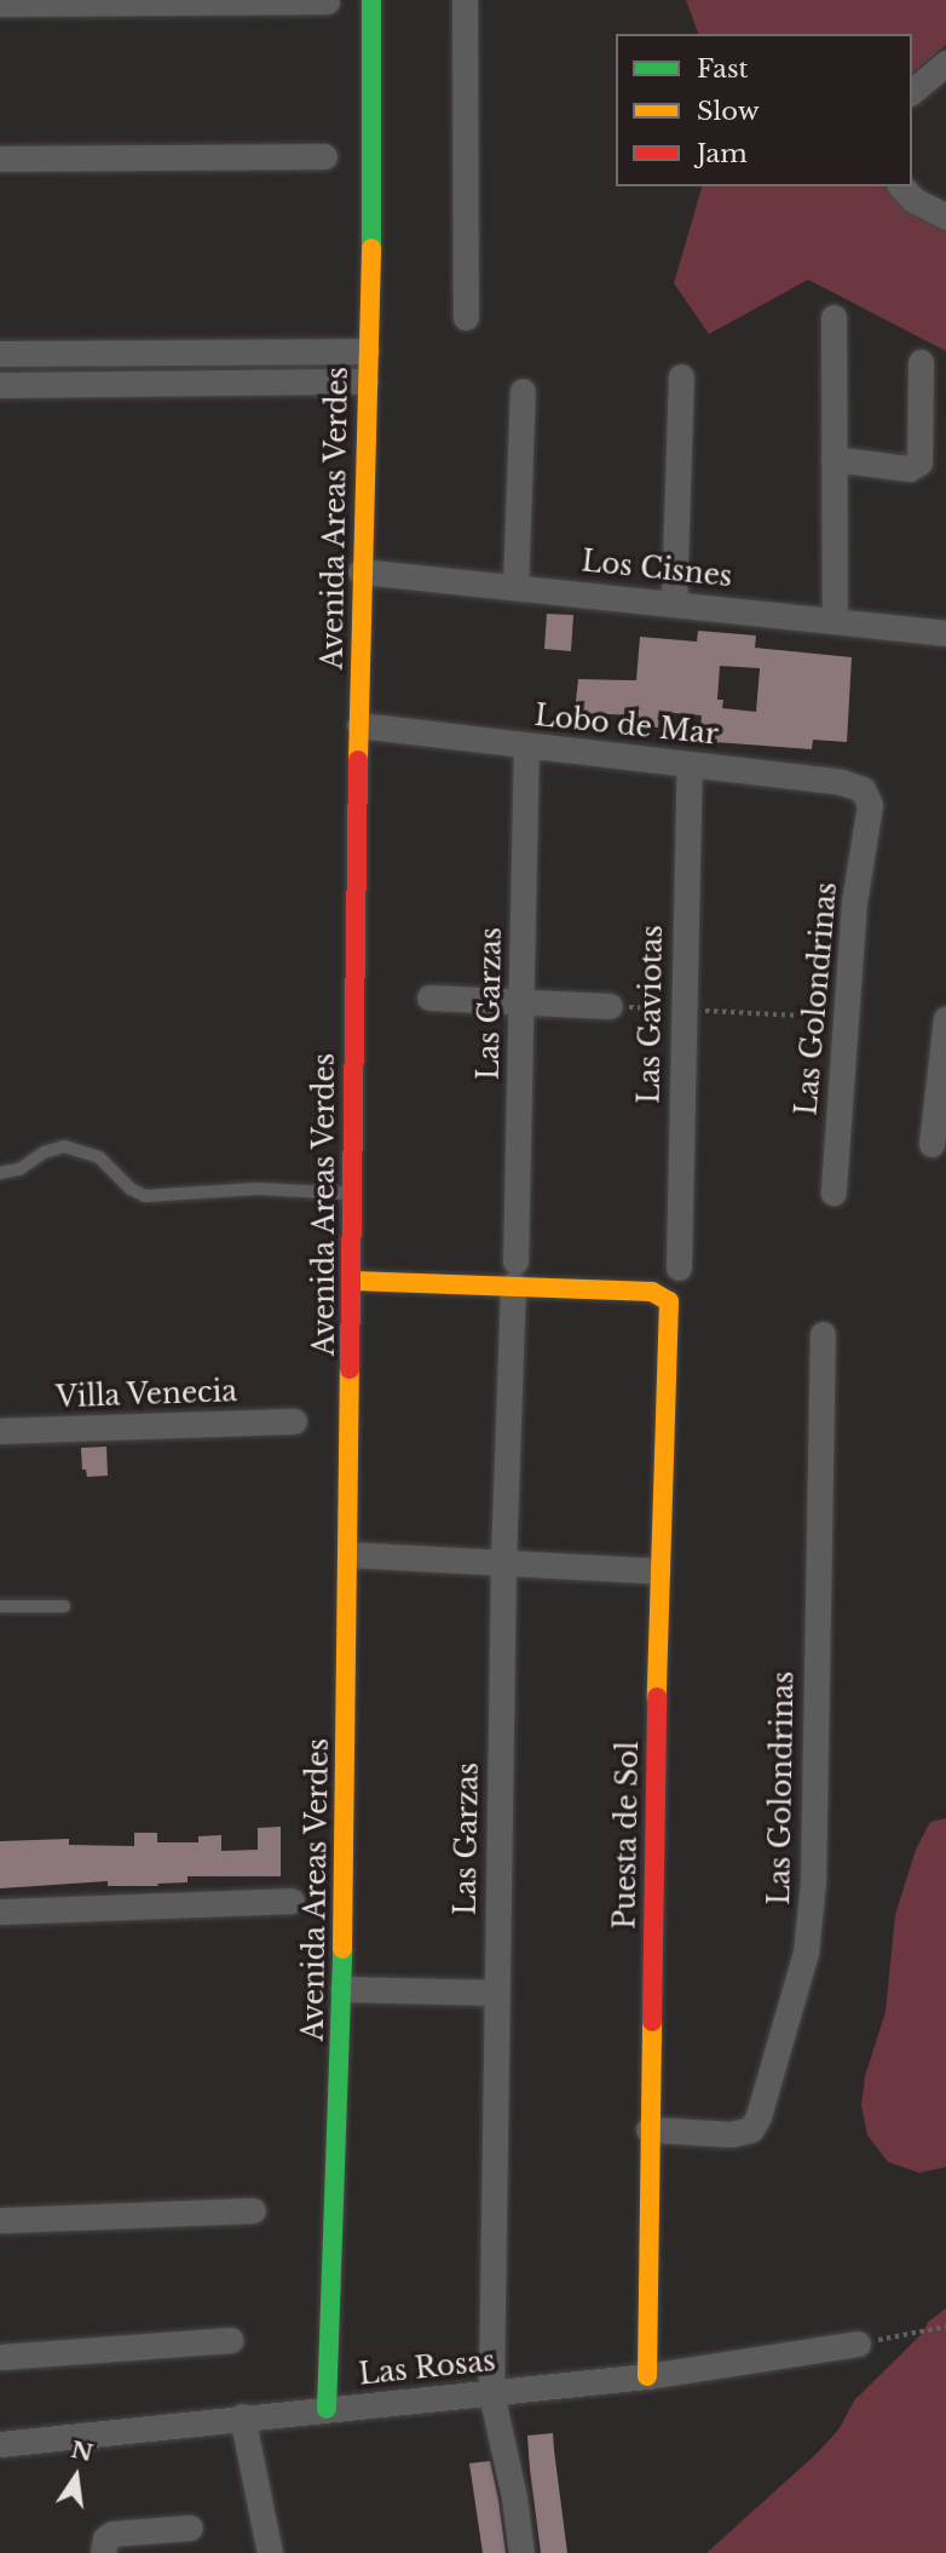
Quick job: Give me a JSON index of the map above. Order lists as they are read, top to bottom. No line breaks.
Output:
{"streets":{"street":["Avenida Areas Verdes","Los Cisnes","Lobo de Mar","Las Golondrinas","Las Garzas","Las Gaviotas","Villa Venecia","Puesta de Sol","Las Rosas"]},"crossings":[["Avenida Areas Verdes","Los Cisnes"],["Avenida Areas Verdes","Lobo de Mar"],["Avenida Areas Verdes","Las Rosas"],["Lobo de Mar","Las Golondrinas"],["Lobo de Mar","Las Garzas"],["Lobo de Mar","Las Gaviotas"],["Las Golondrinas","Puesta de Sol"],["Las Garzas","Puesta de Sol"],["Las Garzas","Las Rosas"],["Puesta de Sol","Las Rosas"]],"legend":["Fast","Slow","Jam"],"north":"top"}
